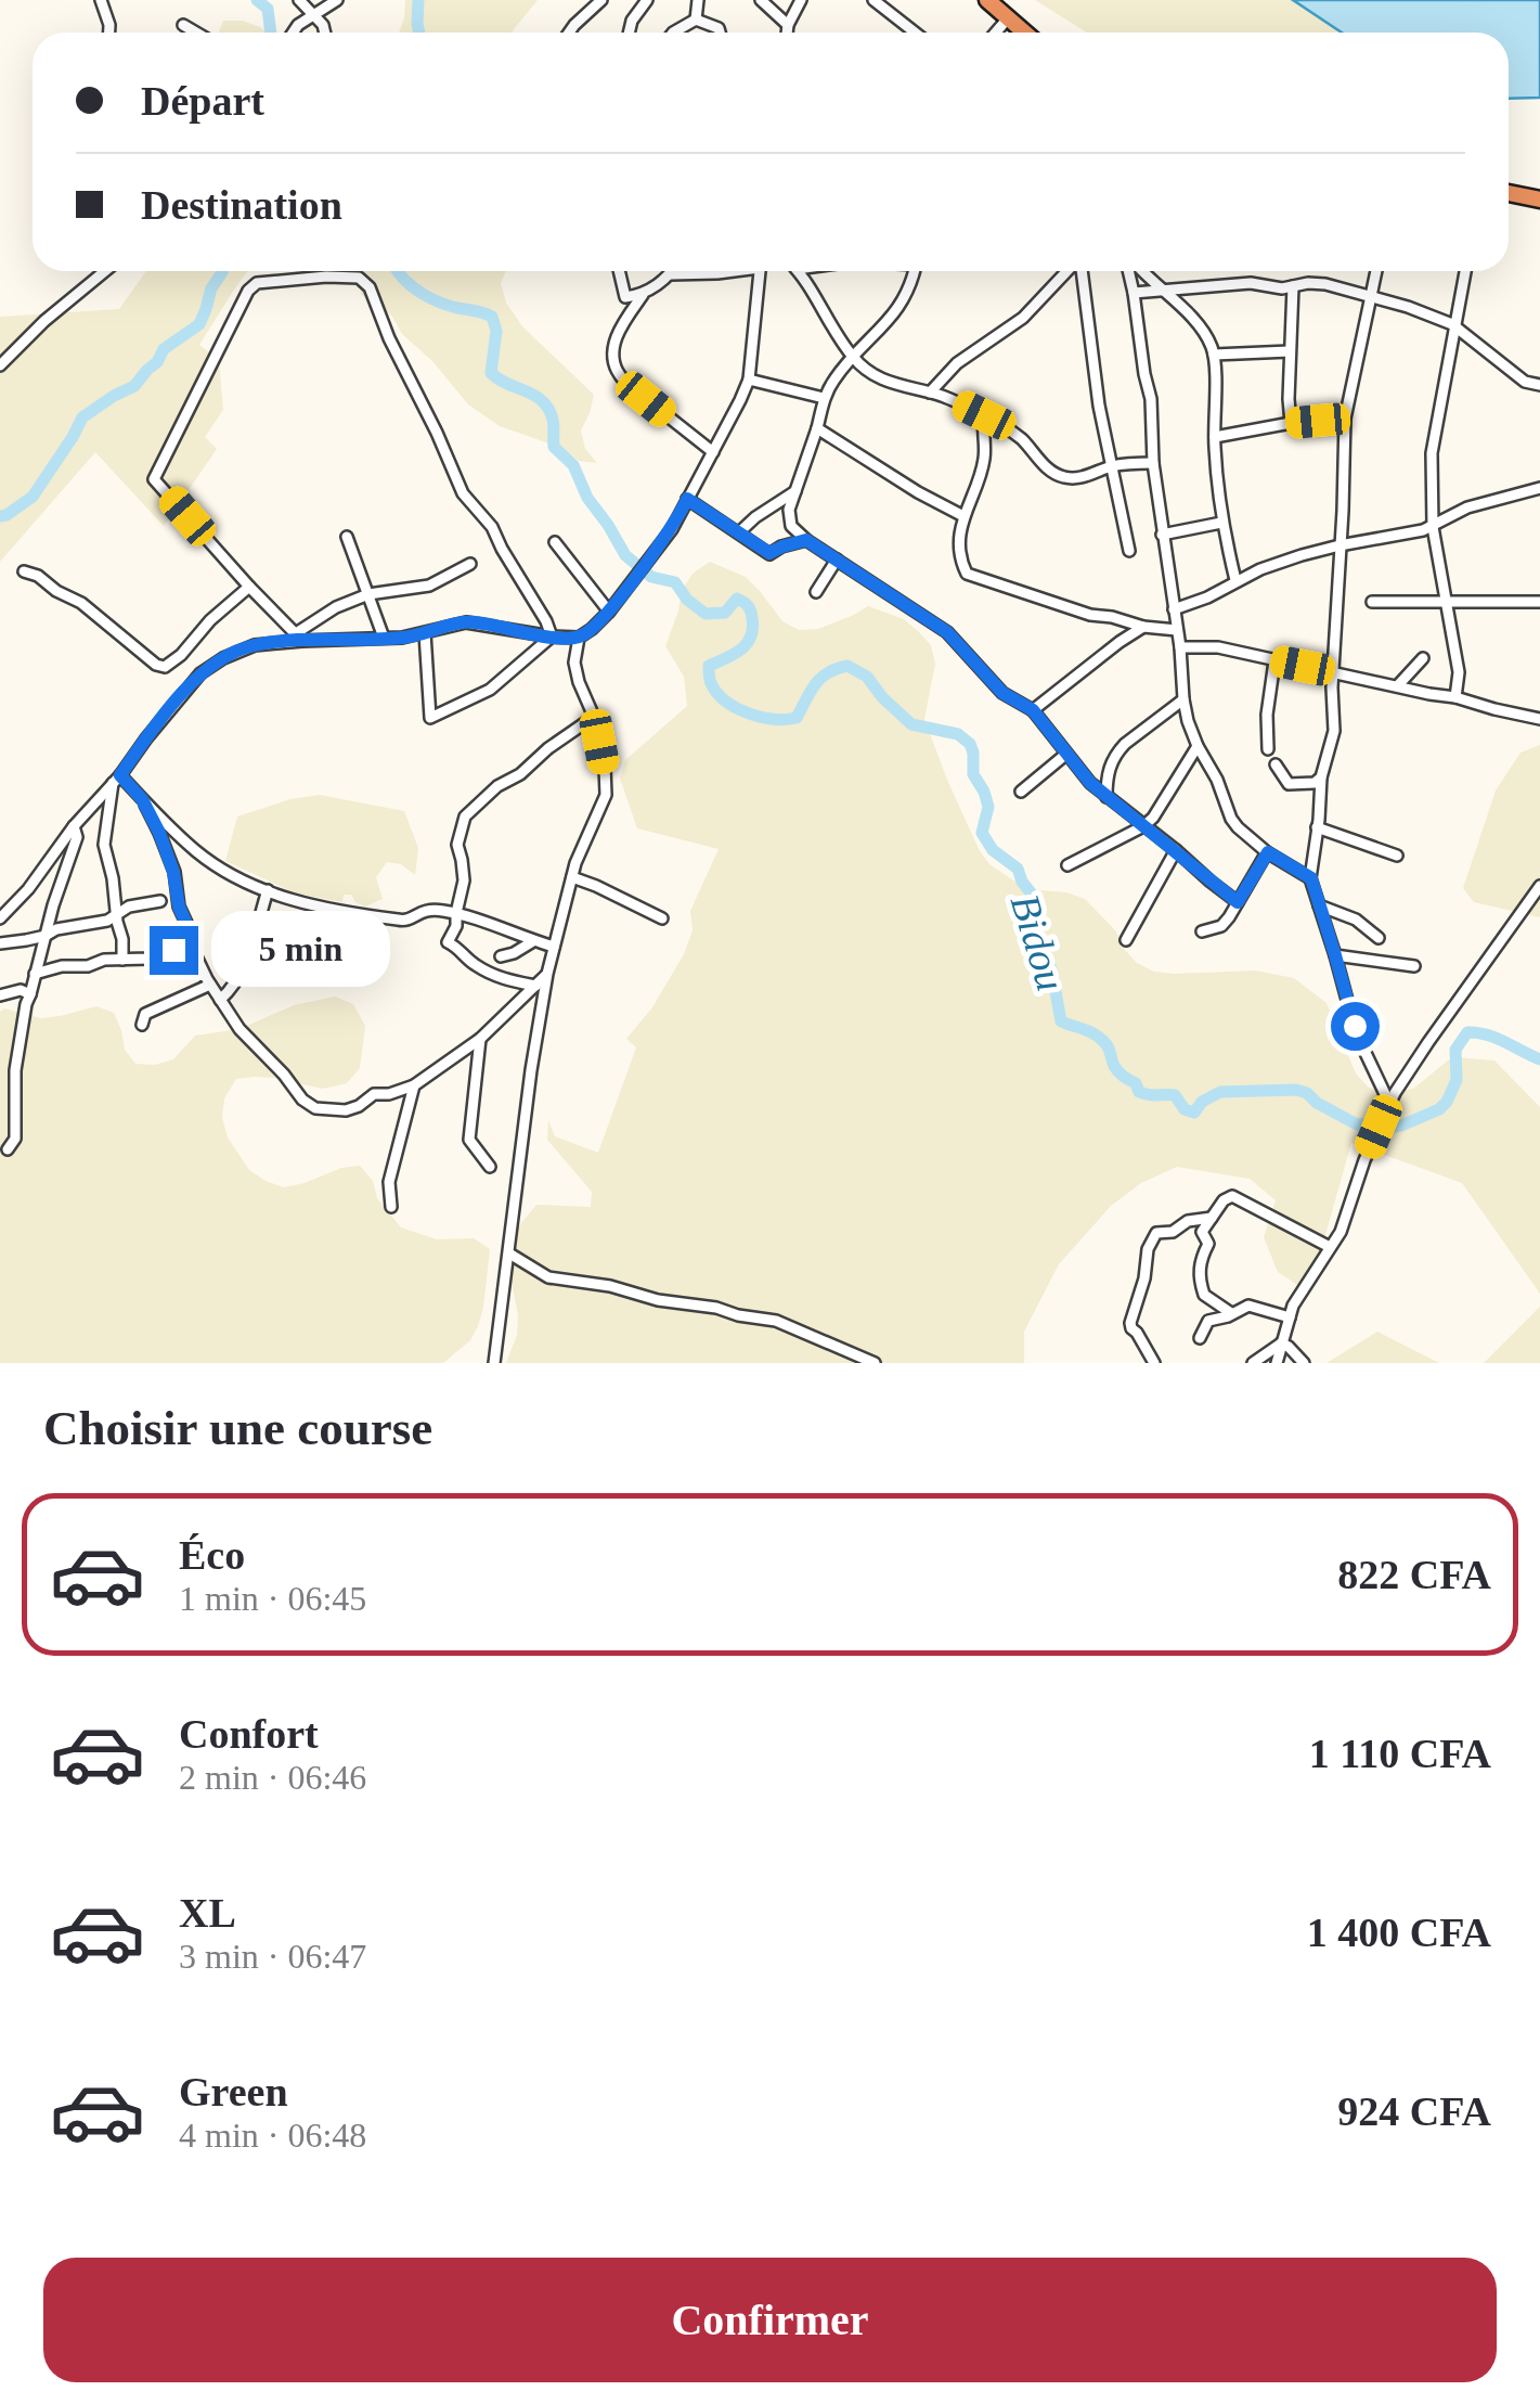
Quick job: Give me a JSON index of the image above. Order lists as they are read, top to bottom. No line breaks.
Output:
{"water":["Bidou"],"page":{"banner":["Départ","Destination"],"bubble":"5 min","heading":"Choisir une course","list":[{"name":"Éco","note":"1 min · 06:45","value":"822 CFA"},{"name":"Confort","note":"2 min · 06:46","value":"1 110 CFA"},{"name":"XL","note":"3 min · 06:47","value":"1 400 CFA"},{"name":"Green","note":"4 min · 06:48","value":"924 CFA"}],"buttons":"Confirmer"}}
